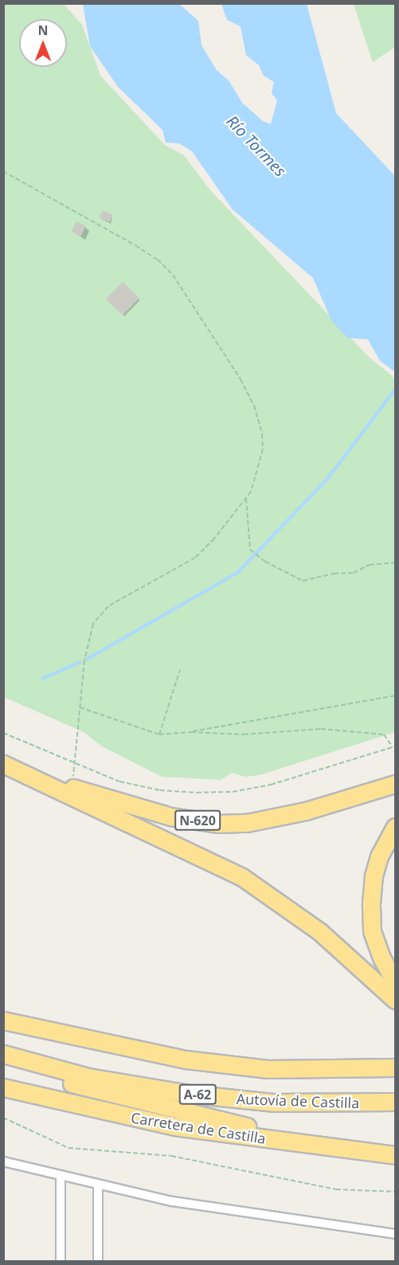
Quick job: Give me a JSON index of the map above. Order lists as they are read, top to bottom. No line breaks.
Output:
{"streets":{"highway":["N-620","A-62","Autovía de Castilla","Carretera de Castilla"]},"water":["Río Tormes"],"north":"top"}
